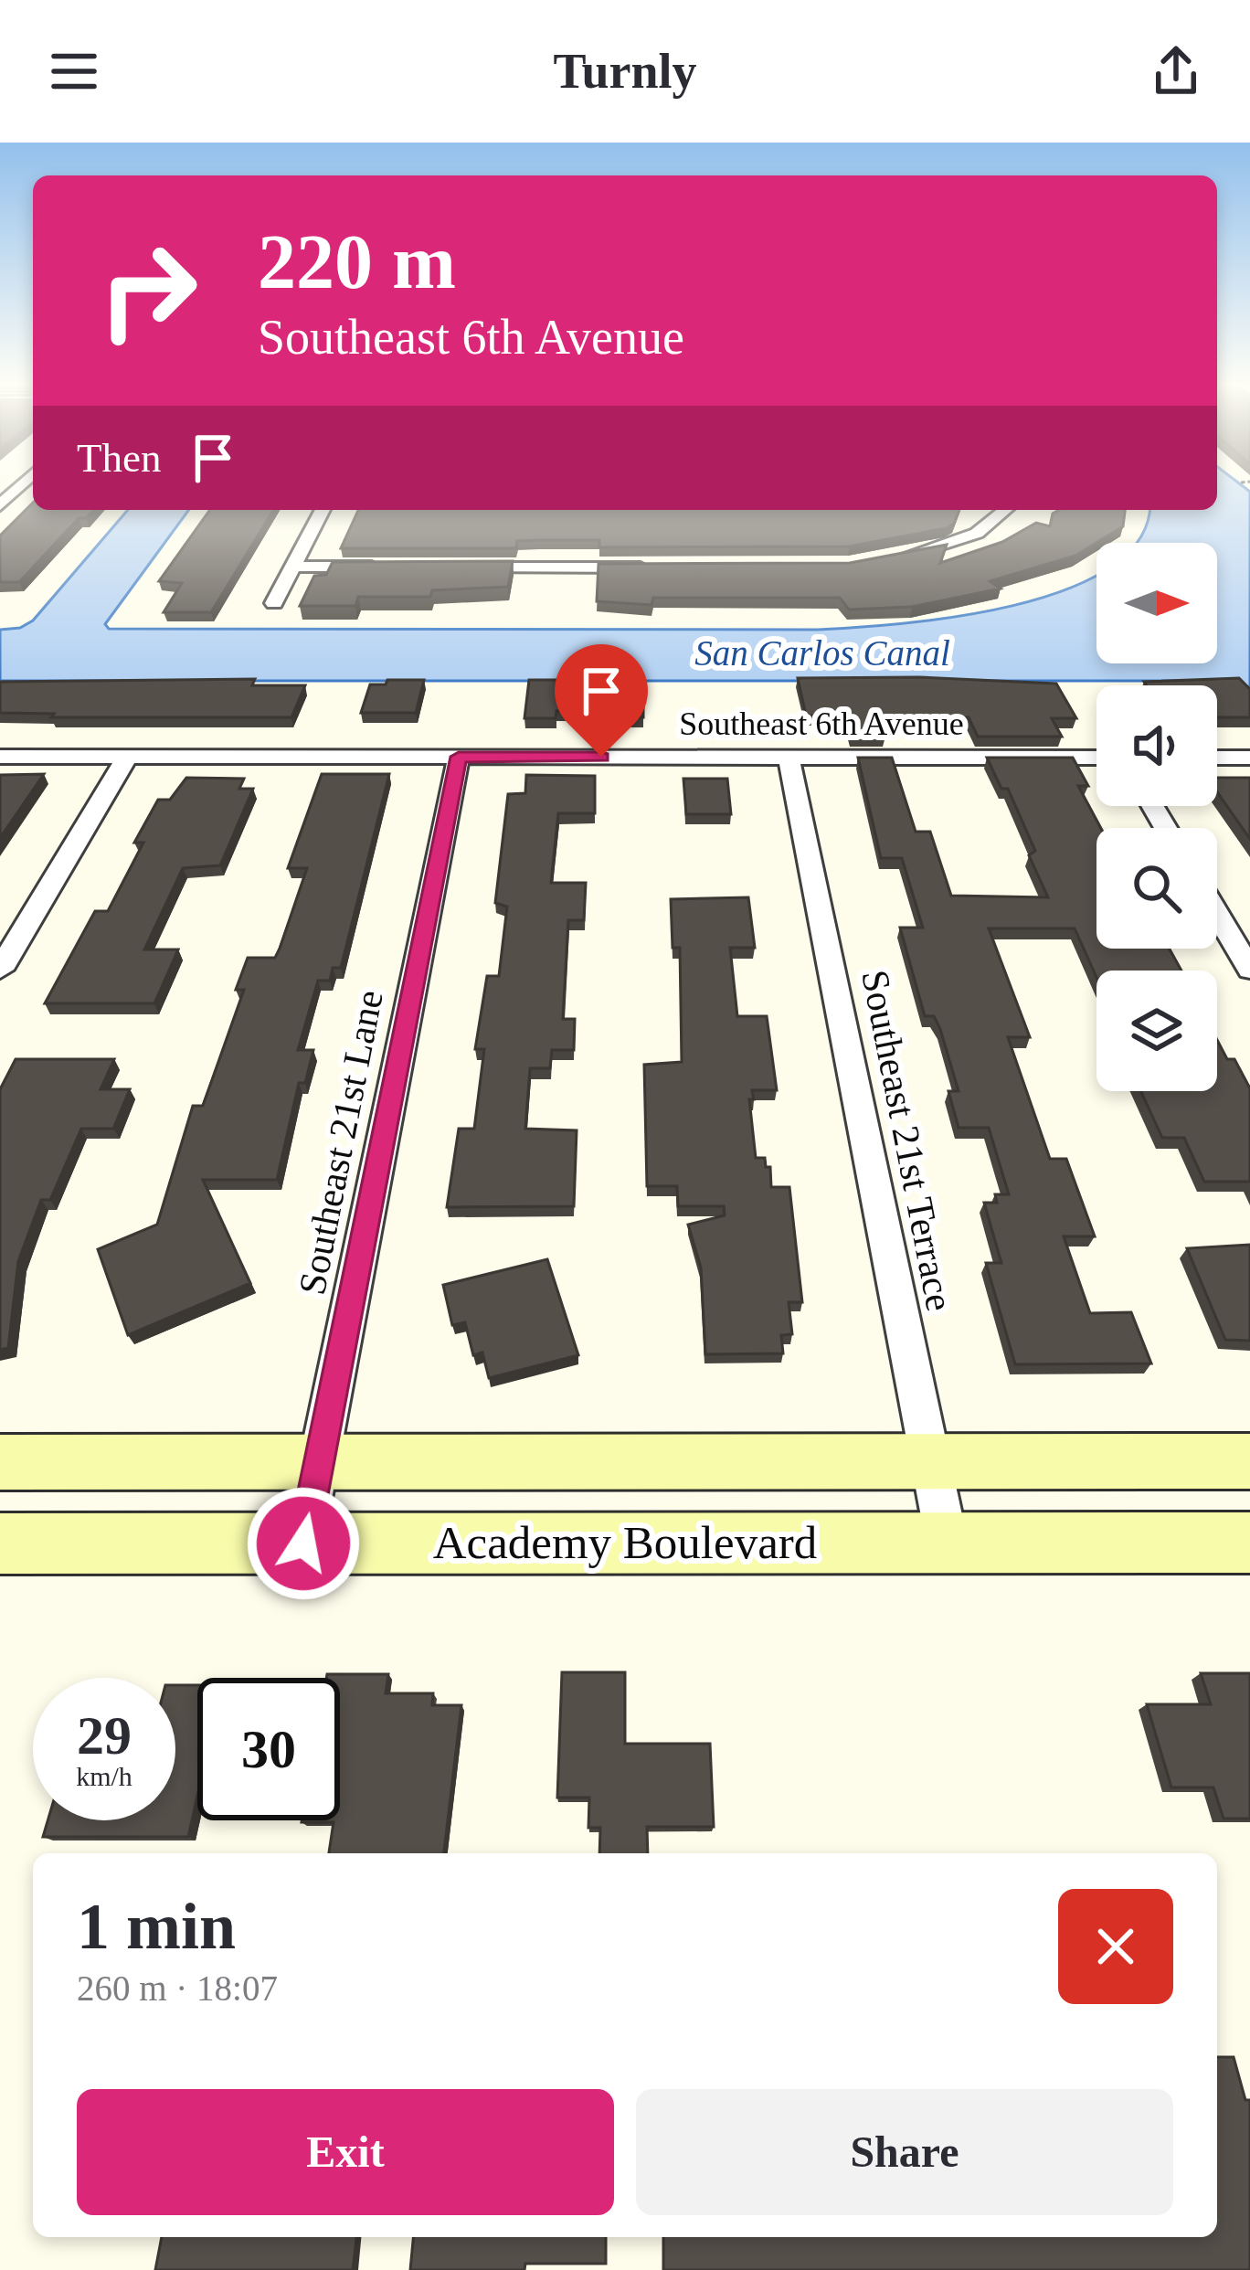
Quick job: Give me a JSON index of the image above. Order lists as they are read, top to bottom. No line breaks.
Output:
{"streets":{"street":["Southeast 6th Avenue","Southeast 21st Terrace","Southeast 21st Lane","Academy Boulevard"]},"crossings":[["Southeast 6th Avenue","Southeast 21st Terrace"],["Southeast 6th Avenue","Southeast 21st Lane"],["Southeast 21st Terrace","Academy Boulevard"],["Southeast 21st Lane","Academy Boulevard"]],"water":["San Carlos Canal"],"north":"right","page":{"header":"Turnly","turn":["220 m","Southeast 6th Avenue"],"then":"Then","speed":"29 km/h","limit":"30","heading":["1 min","260 m · 18:07"],"buttons":["Exit","Share"]}}
